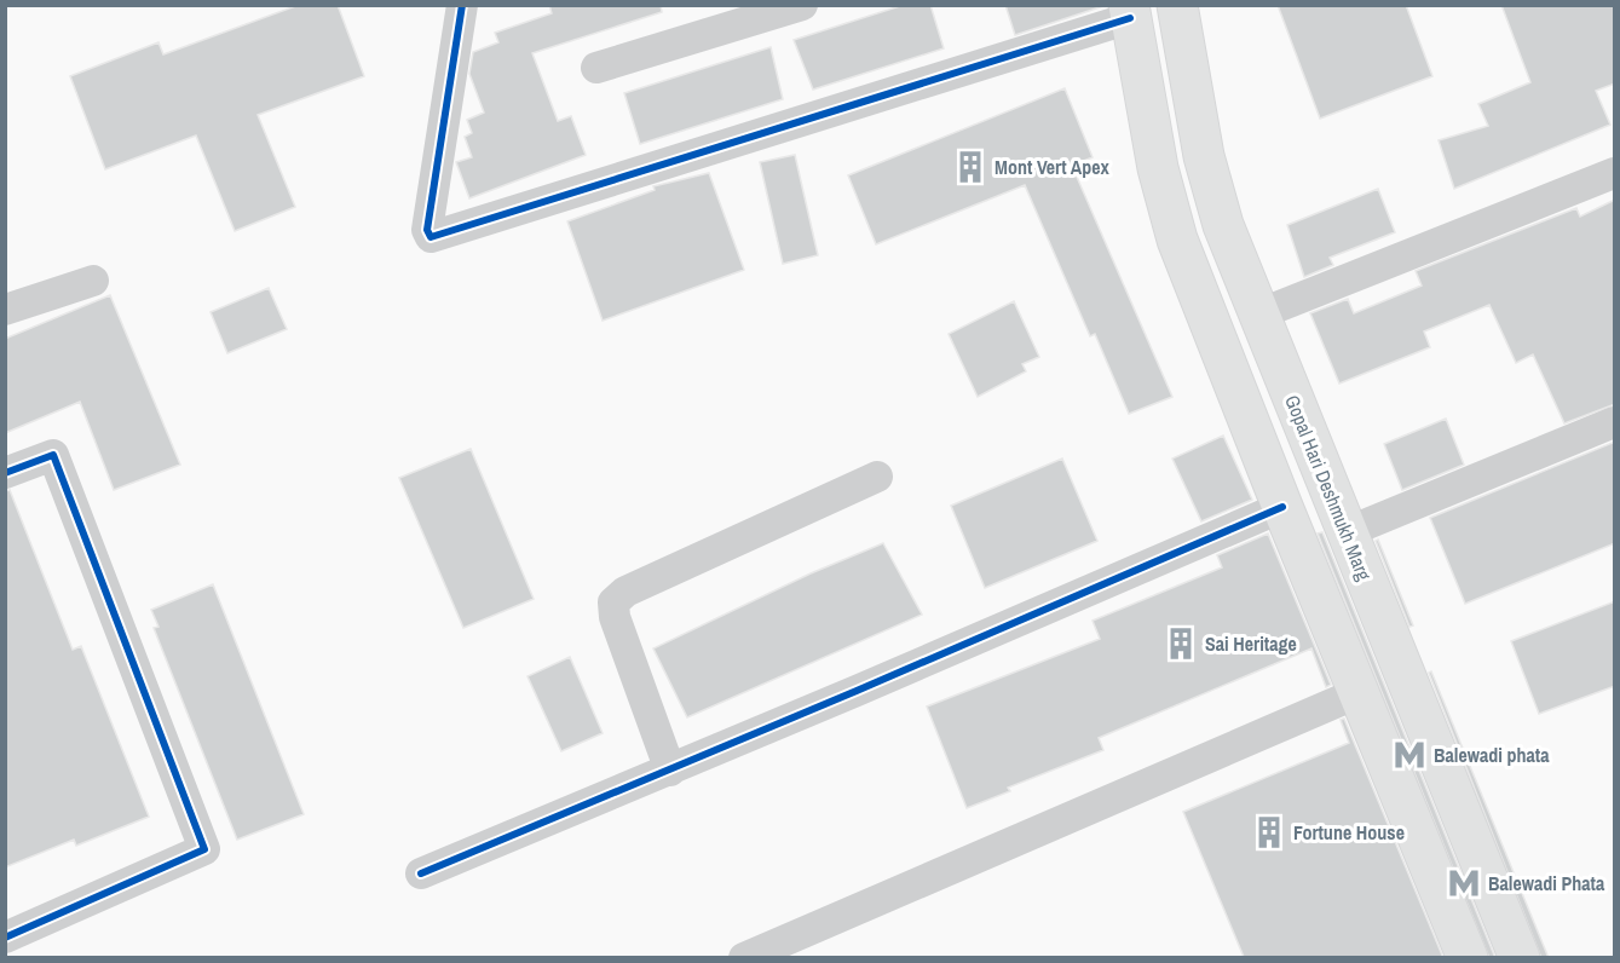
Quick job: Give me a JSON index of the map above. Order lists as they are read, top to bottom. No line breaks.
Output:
{"streets":{"main road":["Gopal Hari Deshmukh Marg"]},"places":{"building":["Mont Vert Apex","Sai Heritage","Fortune House"],"metro station":["Balewadi phata","Balewadi Phata"]}}
